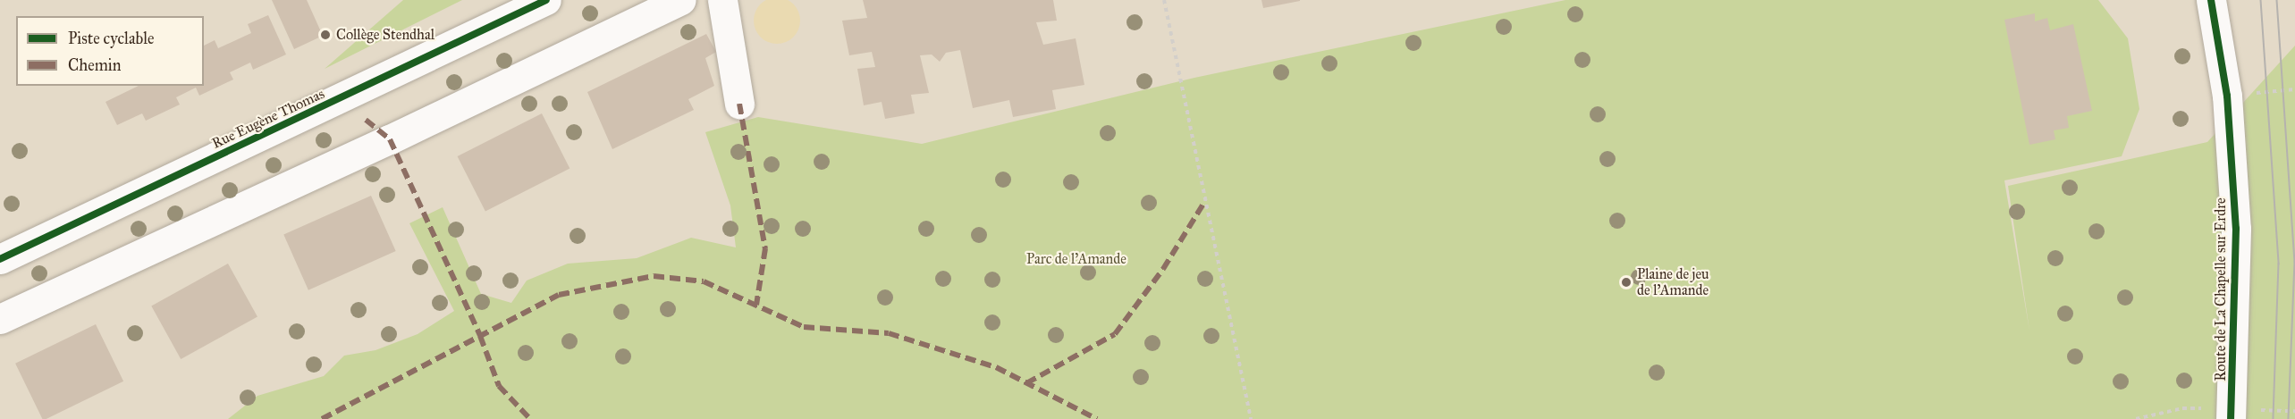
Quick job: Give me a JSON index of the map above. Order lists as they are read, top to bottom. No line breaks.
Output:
{"streets":{"street":["Rue Eugène Thomas","Route de La Chapelle sur Erdre"]},"parks":["Parc de l'Amande"],"places":["Collège Stendhal","Plaine de jeu de l'Amande"],"legend":["Piste cyclable","Chemin"]}
